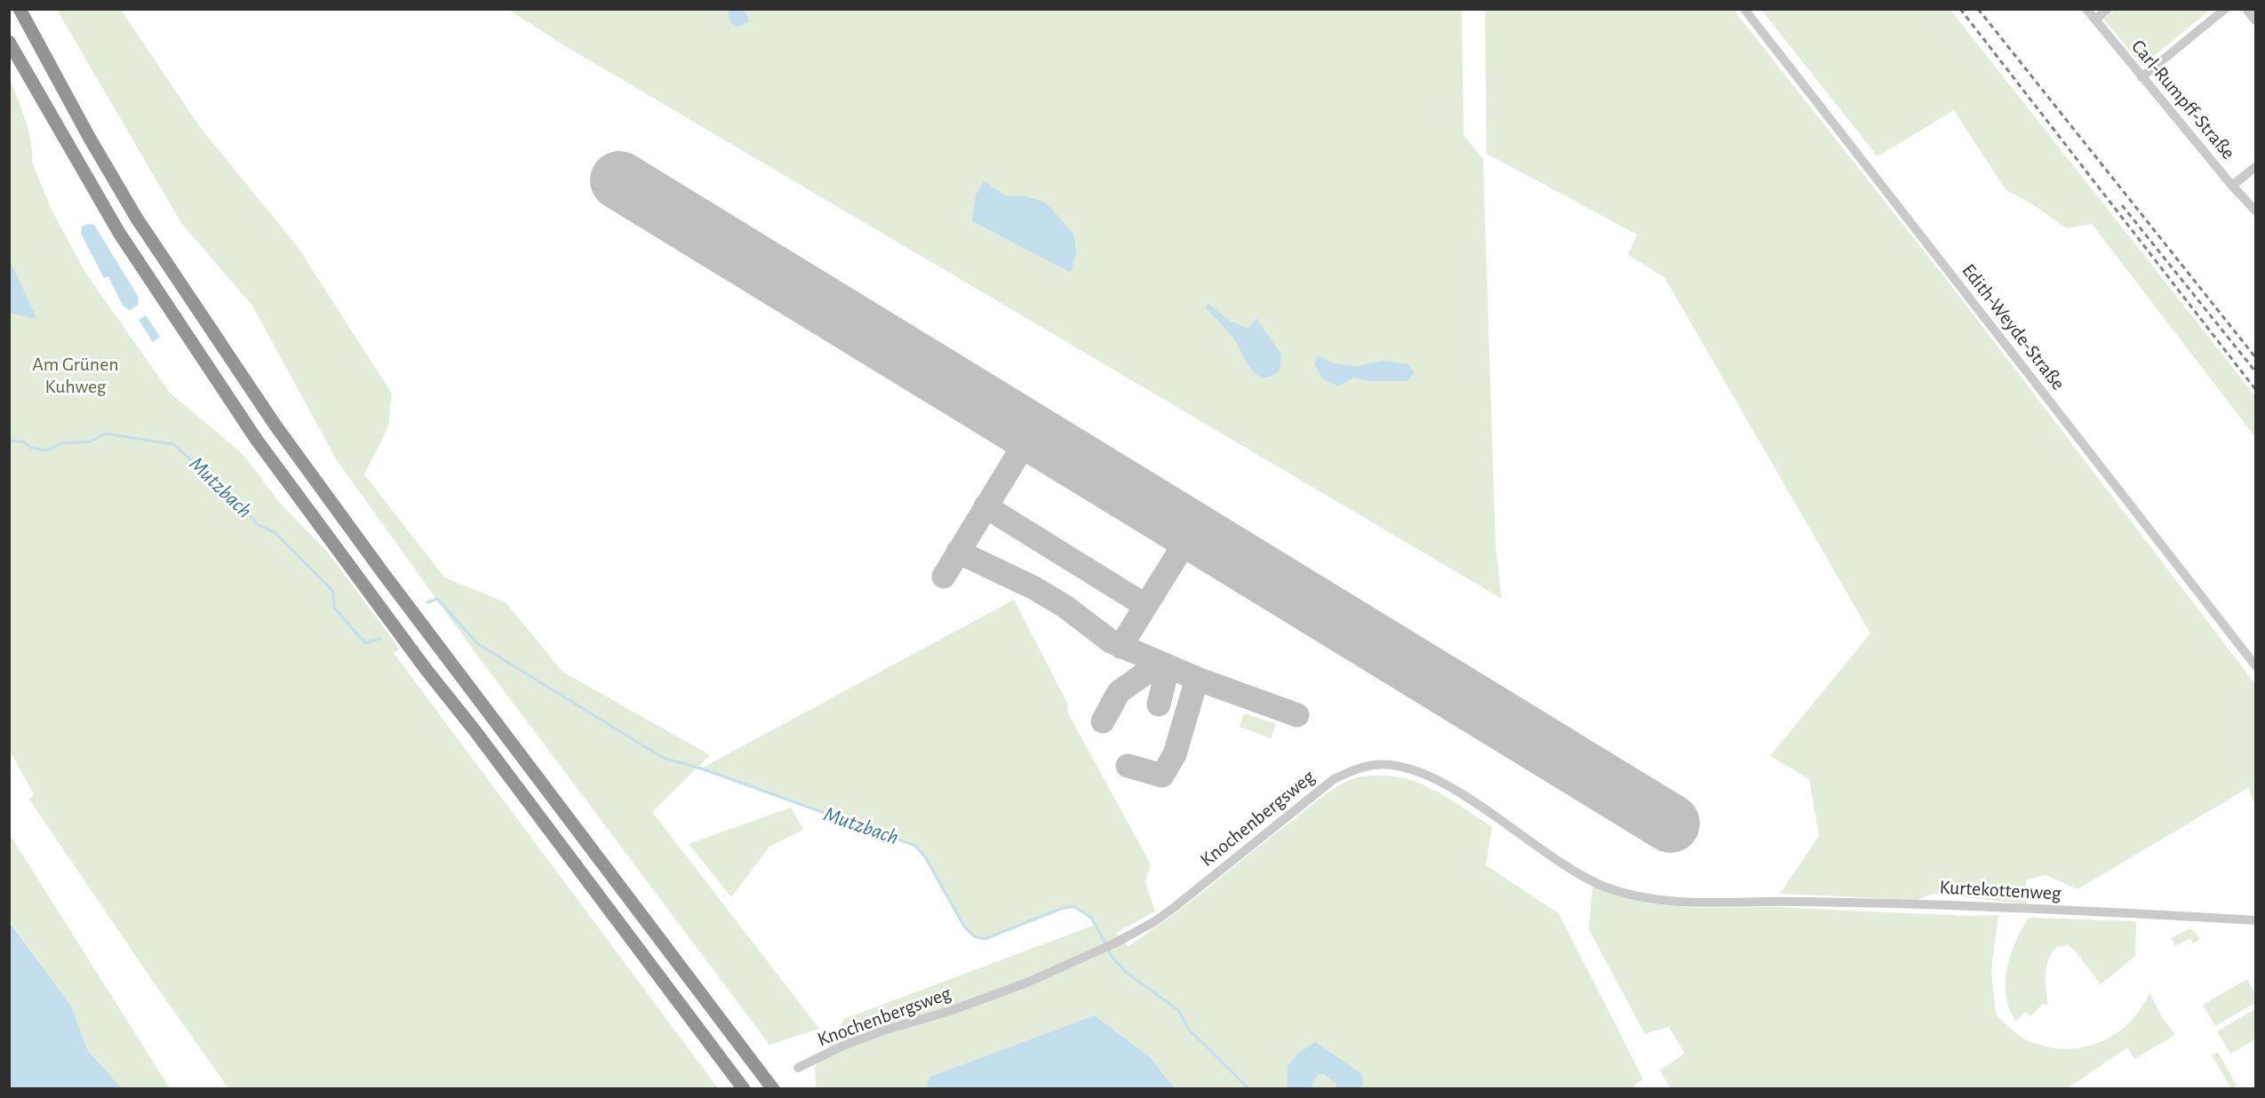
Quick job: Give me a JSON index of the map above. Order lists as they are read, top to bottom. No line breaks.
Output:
{"streets":{"street":["Carl-Rumpff-Straße","Edith-Weyde-Straße","Knochenbergsweg","Kurtekottenweg"]},"crossings":[["Knochenbergsweg","Kurtekottenweg"]],"water":["Mutzbach"],"parks":["Am Grünen Kuhweg"]}
